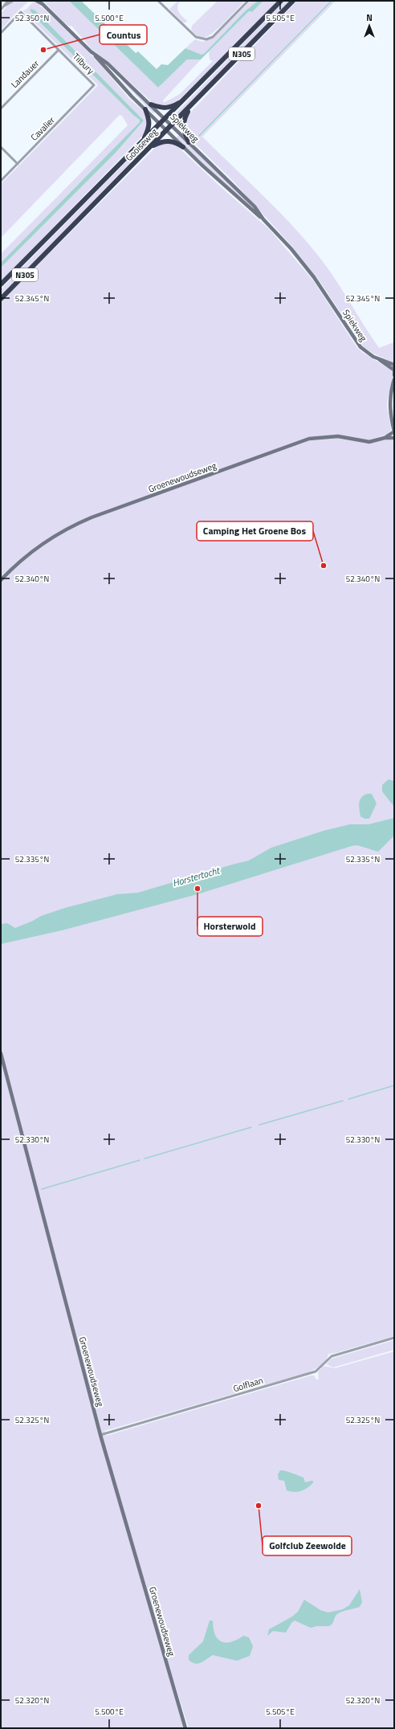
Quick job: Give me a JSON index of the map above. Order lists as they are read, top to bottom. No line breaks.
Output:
{"streets":{"highway":["N305","Gooiseweg"],"street":["Tilbury","Landauer","Spiekweg","Cavalier","Groenewoudseweg","Golflaan"]},"crossings":[["Tilbury","Landauer"],["Tilbury","Cavalier"],["Spiekweg","Gooiseweg"],["Groenewoudseweg","Golflaan"]],"water":["Horstertocht"],"places":["Countus","Camping Het Groene Bos","Horsterwold","Golfclub Zeewolde"],"north":"top","coordinates":["5.500°E","5.505°E","52.350°N","52.345°N","52.340°N","52.335°N","52.330°N","52.325°N","52.320°N"]}
